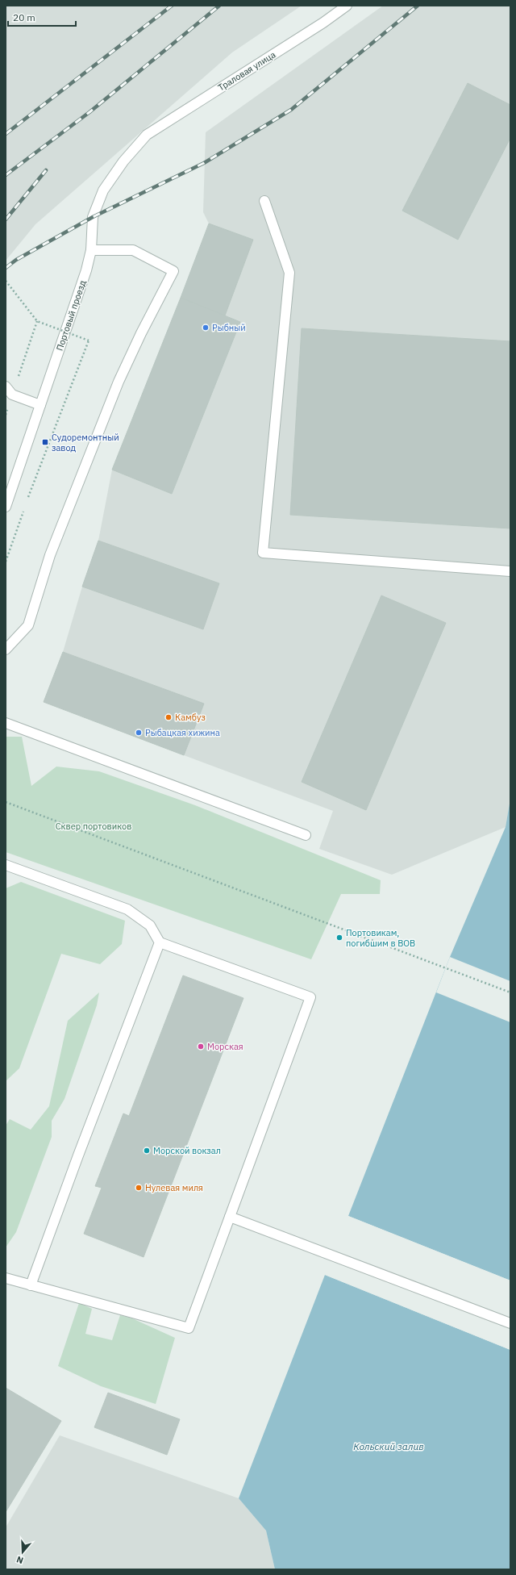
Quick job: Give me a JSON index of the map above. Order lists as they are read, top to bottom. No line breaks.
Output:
{"streets":{"street":["Траловая улица","Портовый проезд"]},"crossings":[["Траловая улица","Портовый проезд"]],"water":["Кольский залив"],"parks":["Сквер портовиков"],"places":{"other":["Рыбный","Камбуз","Рыбацкая хижина","Портовикам, погибшим в ВОВ","Морская","Морской вокзал","Нулевая миля"],"transit":["Судоремонтный завод"]},"scale_bar":"20 m","north":"bottom"}
